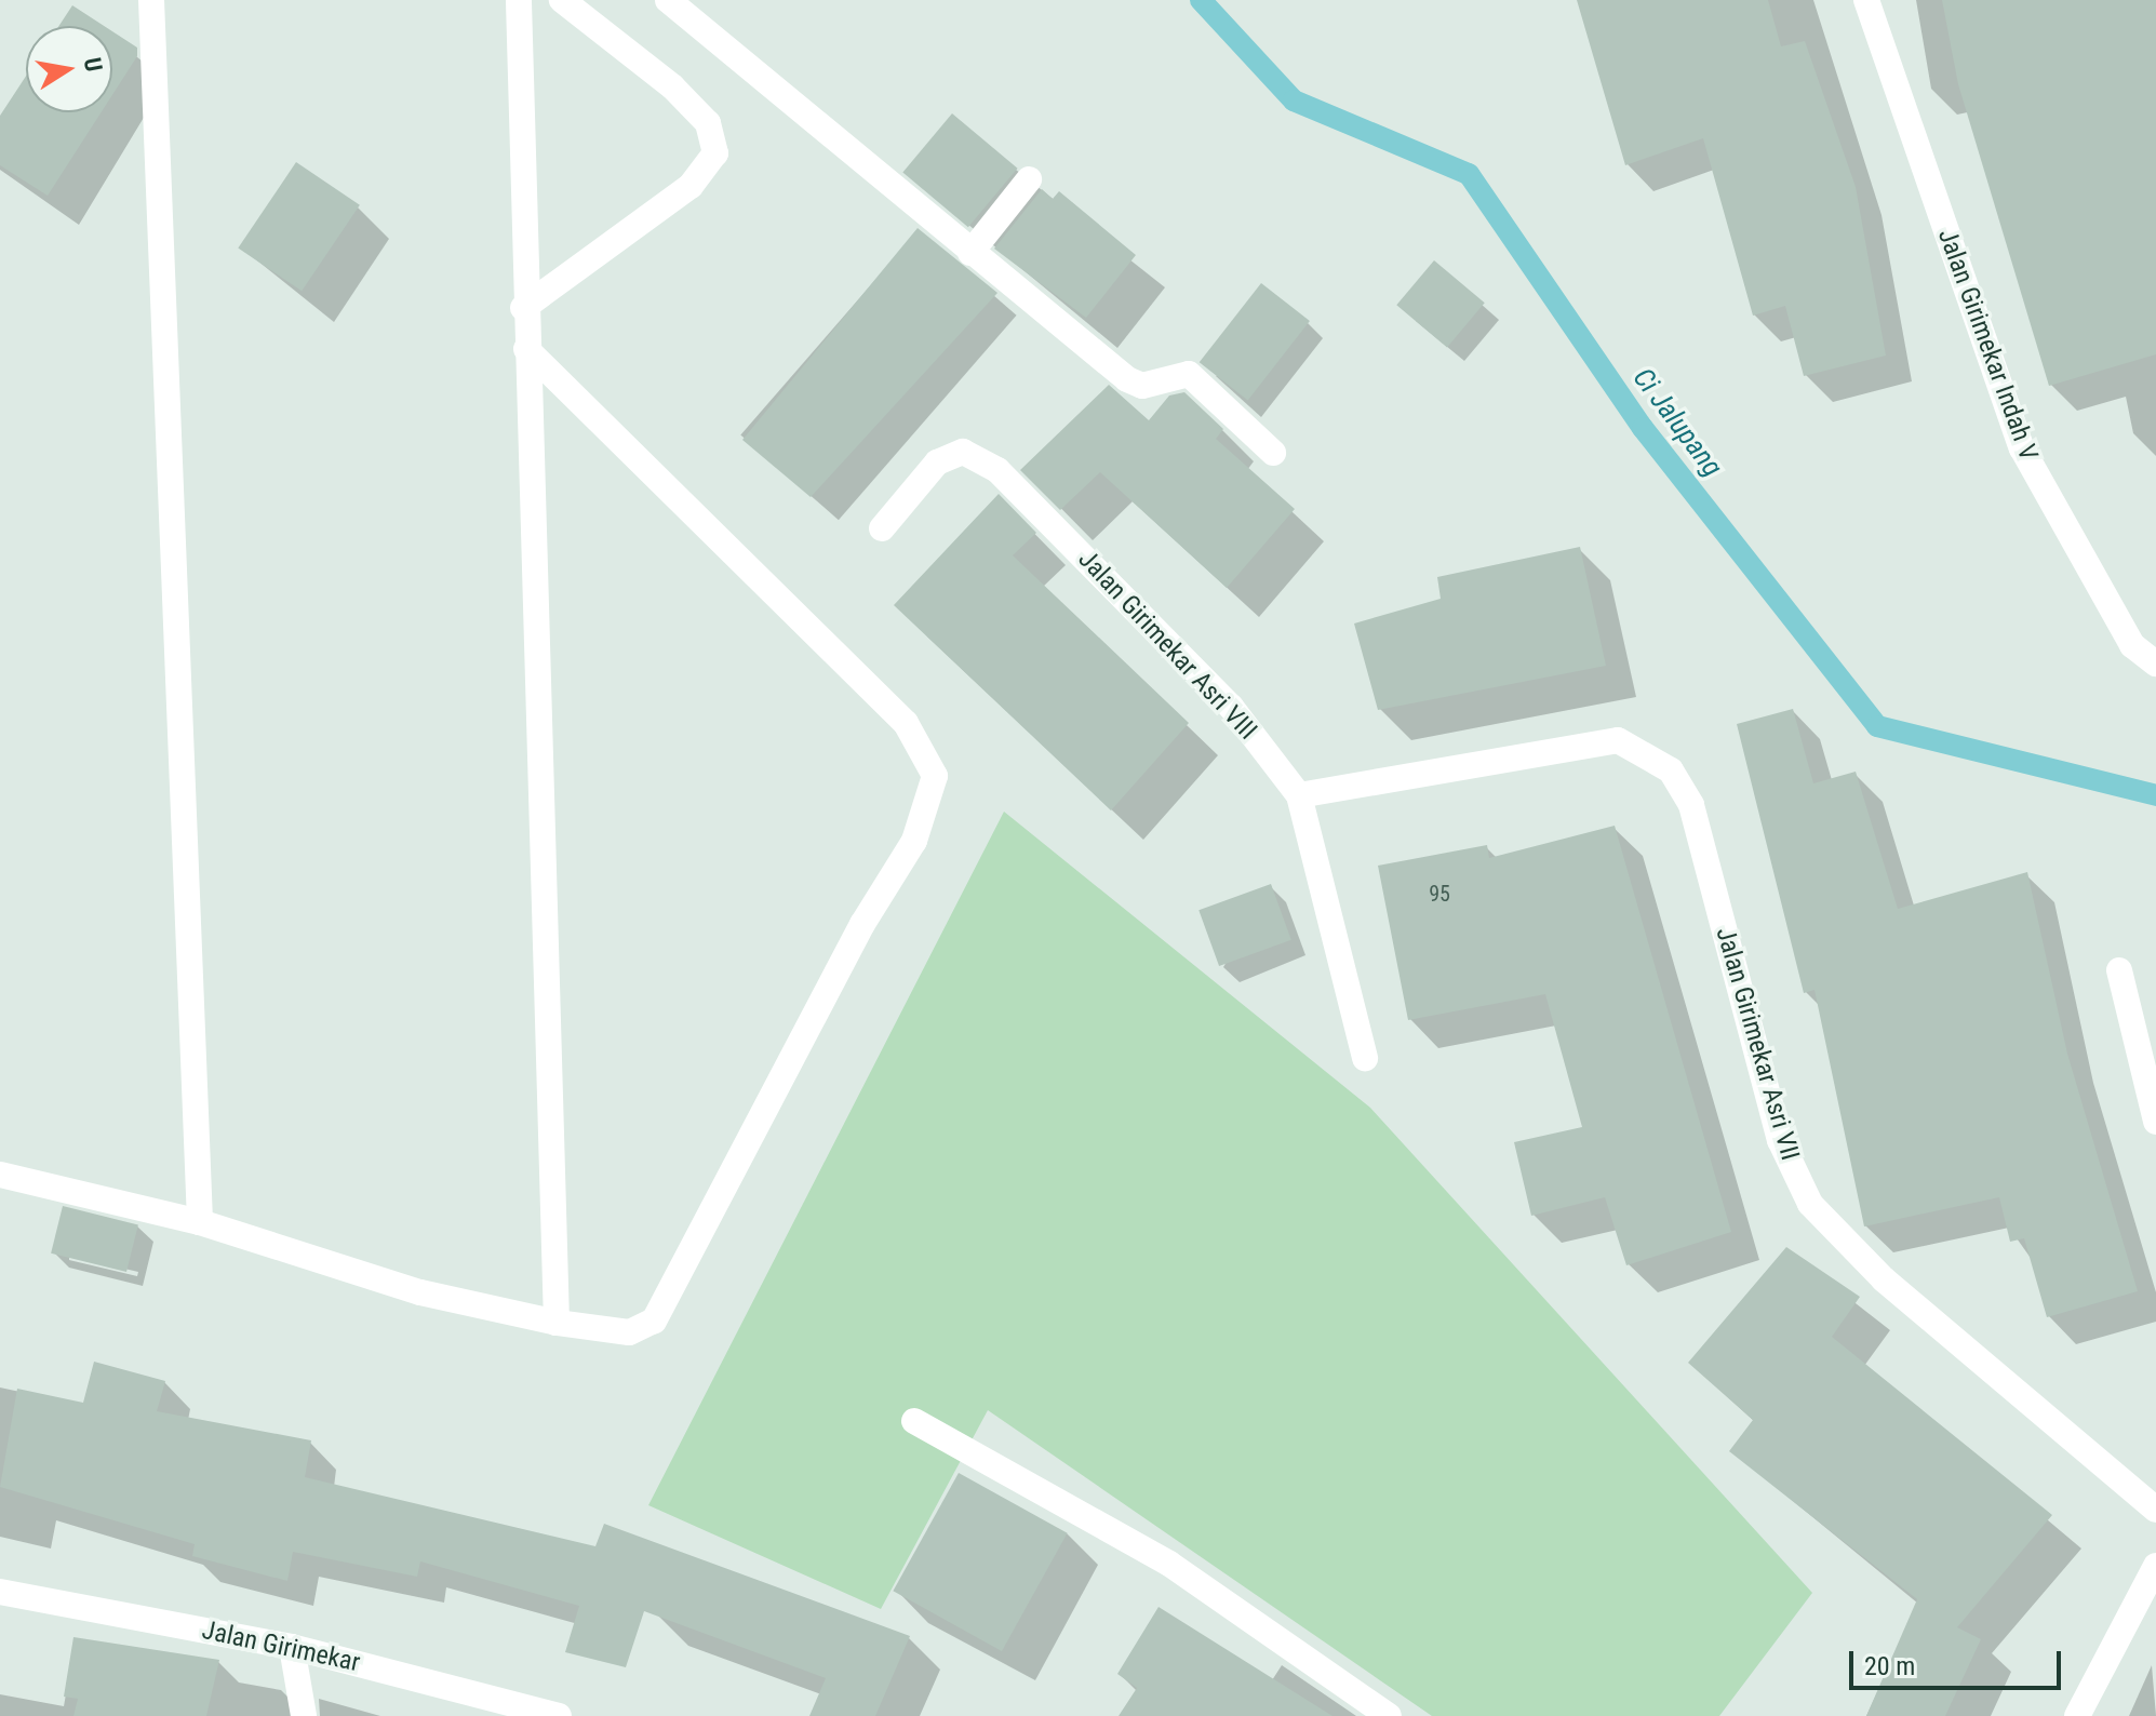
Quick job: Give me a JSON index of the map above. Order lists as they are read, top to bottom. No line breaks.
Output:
{"streets":{"street":["Jalan Girimekar Indah V","Jalan Girimekar Asri VIII","Jalan Girimekar Asri VII","Jalan Girimekar"]},"crossings":[["Jalan Girimekar Asri VIII","Jalan Girimekar Asri VII"]],"water":["Ci Jalupang"],"house_numbers":["95"],"scale_bar":"20 m","north":"right"}
